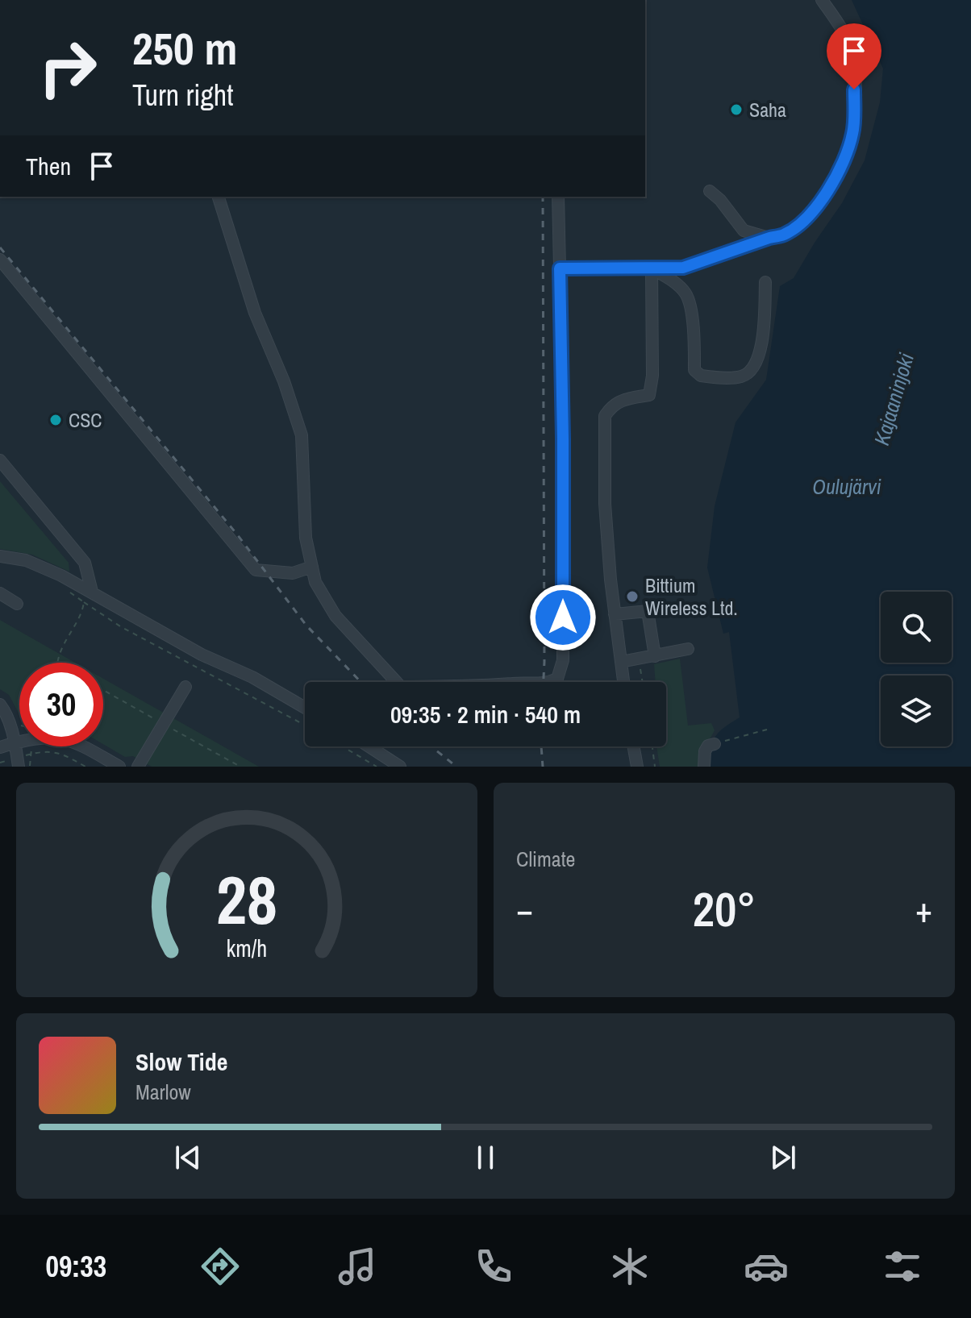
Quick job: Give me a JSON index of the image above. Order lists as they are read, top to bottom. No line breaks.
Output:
{"water":["Kajaaninjoki","Oulujärvi"],"places":["Saha","CSC","Bittium Wireless Ltd."],"page":{"turn":["250 m","Turn right"],"then":"Then","limit":"30","trip":"09:35 · 2 min · 540 m","tile":"Climate","heat":["−","20°","+"],"song":["Slow Tide","Marlow"],"tabs":"09:33","gauge":["28","km/h"]}}
